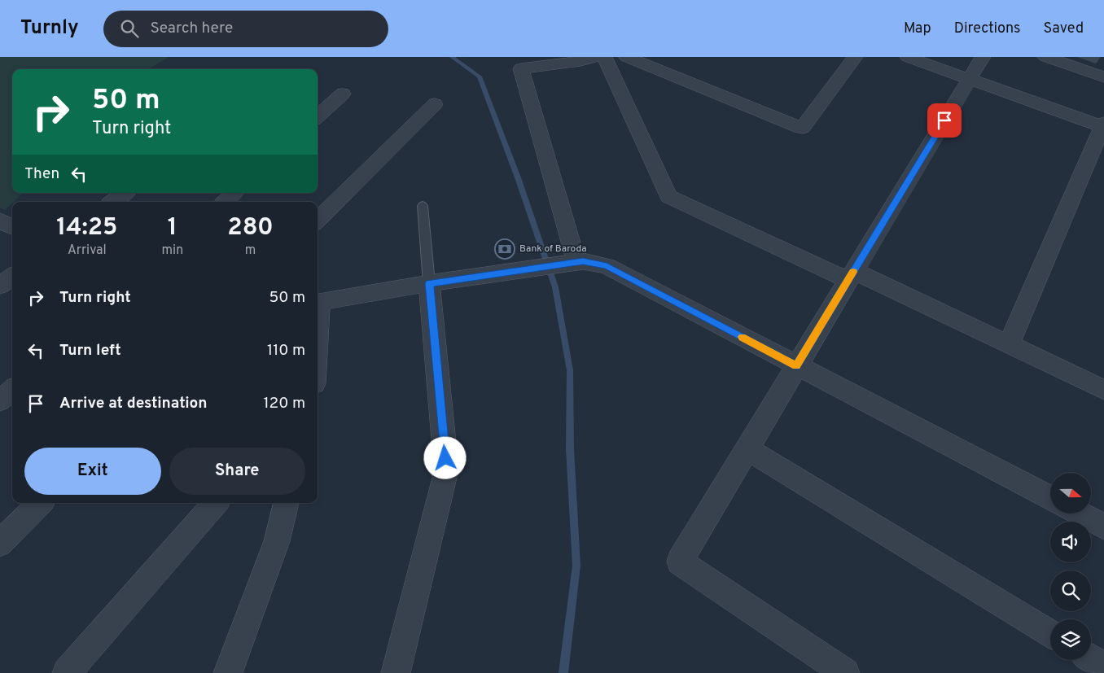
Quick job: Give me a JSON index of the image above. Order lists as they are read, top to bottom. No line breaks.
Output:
{"places":{"bank":["Bank of Baroda"]},"north":"right","page":{"header":"Turnly","search":"Search here","nav":["Map","Directions","Saved"],"turn":["50 m","Turn right"],"then":"Then","eta":["14:25","Arrival","1","min","280","m"],"list":[{"name":"Turn right","value":"50 m"},{"name":"Turn left","value":"110 m"},{"name":"Arrive at destination","value":"120 m"}],"buttons":["Exit","Share"]}}
